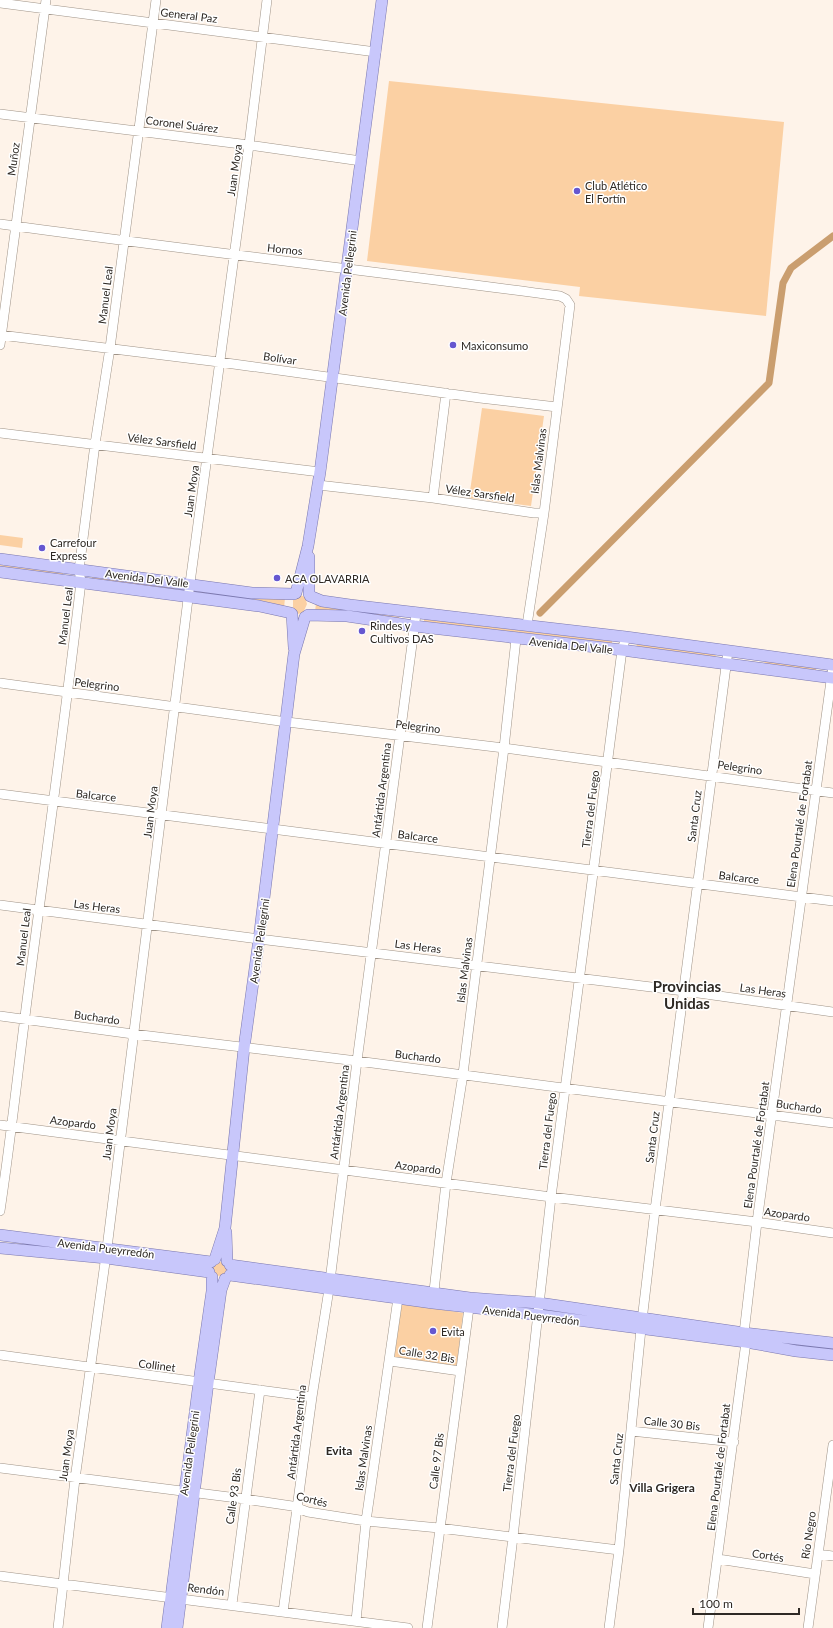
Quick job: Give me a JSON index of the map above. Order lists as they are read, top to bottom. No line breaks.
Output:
{"streets":{"main road":["Avenida Pellegrini","Avenida Del Valle","Avenida Pueyrredón"],"street":["General Paz","Coronel Suárez","Muñoz","Juan Moya","Hornos","Manuel Leal","Bolívar","Vélez Sarsfield","Islas Malvinas","Pelegrino","Antártida Argentina","Balcarce","Tierra del Fuego","Santa Cruz","Elena Pourtalé de Fortabat","Las Heras","Buchardo","Azopardo","Calle 32 Bis","Collinet","Calle 30 Bis","Calle 97 Bis","Calle 93 Bis","Cortés","Río Negro","Rendón"]},"crossings":[["General Paz","Muñoz"],["General Paz","Juan Moya"],["General Paz","Avenida Pellegrini"],["General Paz","Manuel Leal"],["Coronel Suárez","Muñoz"],["Coronel Suárez","Juan Moya"],["Coronel Suárez","Avenida Pellegrini"],["Coronel Suárez","Manuel Leal"],["Muñoz","Hornos"],["Muñoz","Bolívar"],["Juan Moya","Hornos"],["Juan Moya","Bolívar"],["Juan Moya","Vélez Sarsfield"],["Juan Moya","Avenida Del Valle"],["Juan Moya","Pelegrino"],["Juan Moya","Balcarce"],["Juan Moya","Las Heras"],["Juan Moya","Buchardo"],["Juan Moya","Azopardo"],["Juan Moya","Avenida Pueyrredón"],["Juan Moya","Collinet"],["Juan Moya","Cortés"],["Juan Moya","Rendón"],["Hornos","Avenida Pellegrini"],["Hornos","Manuel Leal"],["Hornos","Islas Malvinas"],["Avenida Pellegrini","Bolívar"],["Avenida Pellegrini","Vélez Sarsfield"],["Avenida Pellegrini","Avenida Del Valle"],["Avenida Pellegrini","Pelegrino"],["Avenida Pellegrini","Balcarce"],["Avenida Pellegrini","Las Heras"],["Avenida Pellegrini","Buchardo"],["Avenida Pellegrini","Azopardo"],["Avenida Pellegrini","Avenida Pueyrredón"],["Avenida Pellegrini","Collinet"],["Avenida Pellegrini","Cortés"],["Avenida Pellegrini","Rendón"],["Manuel Leal","Bolívar"],["Manuel Leal","Vélez Sarsfield"],["Manuel Leal","Avenida Del Valle"],["Manuel Leal","Pelegrino"],["Manuel Leal","Balcarce"],["Manuel Leal","Las Heras"],["Manuel Leal","Buchardo"],["Manuel Leal","Azopardo"],["Bolívar","Islas Malvinas"],["Vélez Sarsfield","Islas Malvinas"],["Islas Malvinas","Avenida Del Valle"],["Islas Malvinas","Pelegrino"],["Islas Malvinas","Balcarce"],["Islas Malvinas","Las Heras"],["Islas Malvinas","Buchardo"],["Islas Malvinas","Azopardo"],["Islas Malvinas","Avenida Pueyrredón"],["Islas Malvinas","Calle 32 Bis"],["Islas Malvinas","Cortés"],["Islas Malvinas","Rendón"],["Avenida Del Valle","Antártida Argentina"],["Avenida Del Valle","Tierra del Fuego"],["Avenida Del Valle","Santa Cruz"],["Avenida Del Valle","Elena Pourtalé de Fortabat"],["Pelegrino","Antártida Argentina"],["Pelegrino","Tierra del Fuego"],["Pelegrino","Santa Cruz"],["Pelegrino","Elena Pourtalé de Fortabat"],["Antártida Argentina","Balcarce"],["Antártida Argentina","Las Heras"],["Antártida Argentina","Buchardo"],["Antártida Argentina","Azopardo"],["Antártida Argentina","Avenida Pueyrredón"],["Antártida Argentina","Collinet"],["Antártida Argentina","Cortés"],["Antártida Argentina","Rendón"],["Balcarce","Tierra del Fuego"],["Balcarce","Santa Cruz"],["Balcarce","Elena Pourtalé de Fortabat"],["Tierra del Fuego","Las Heras"],["Tierra del Fuego","Buchardo"],["Tierra del Fuego","Azopardo"],["Tierra del Fuego","Avenida Pueyrredón"],["Tierra del Fuego","Cortés"],["Santa Cruz","Las Heras"],["Santa Cruz","Buchardo"],["Santa Cruz","Azopardo"],["Santa Cruz","Avenida Pueyrredón"],["Santa Cruz","Calle 30 Bis"],["Santa Cruz","Cortés"],["Elena Pourtalé de Fortabat","Las Heras"],["Elena Pourtalé de Fortabat","Buchardo"],["Elena Pourtalé de Fortabat","Azopardo"],["Elena Pourtalé de Fortabat","Avenida Pueyrredón"],["Elena Pourtalé de Fortabat","Calle 30 Bis"],["Elena Pourtalé de Fortabat","Cortés"],["Avenida Pueyrredón","Calle 97 Bis"],["Calle 32 Bis","Calle 97 Bis"],["Collinet","Calle 93 Bis"],["Calle 97 Bis","Cortés"],["Calle 93 Bis","Cortés"],["Calle 93 Bis","Rendón"],["Cortés","Río Negro"]],"districts":["Provincias Unidas","Evita","Villa Grigera"],"places":["Club Atlético El Fortín","Maxiconsumo","Carrefour Express","ACA OLAVARRIA","Rindes y Cultivos DAS","Evita"],"scale_bar":"100 m"}
